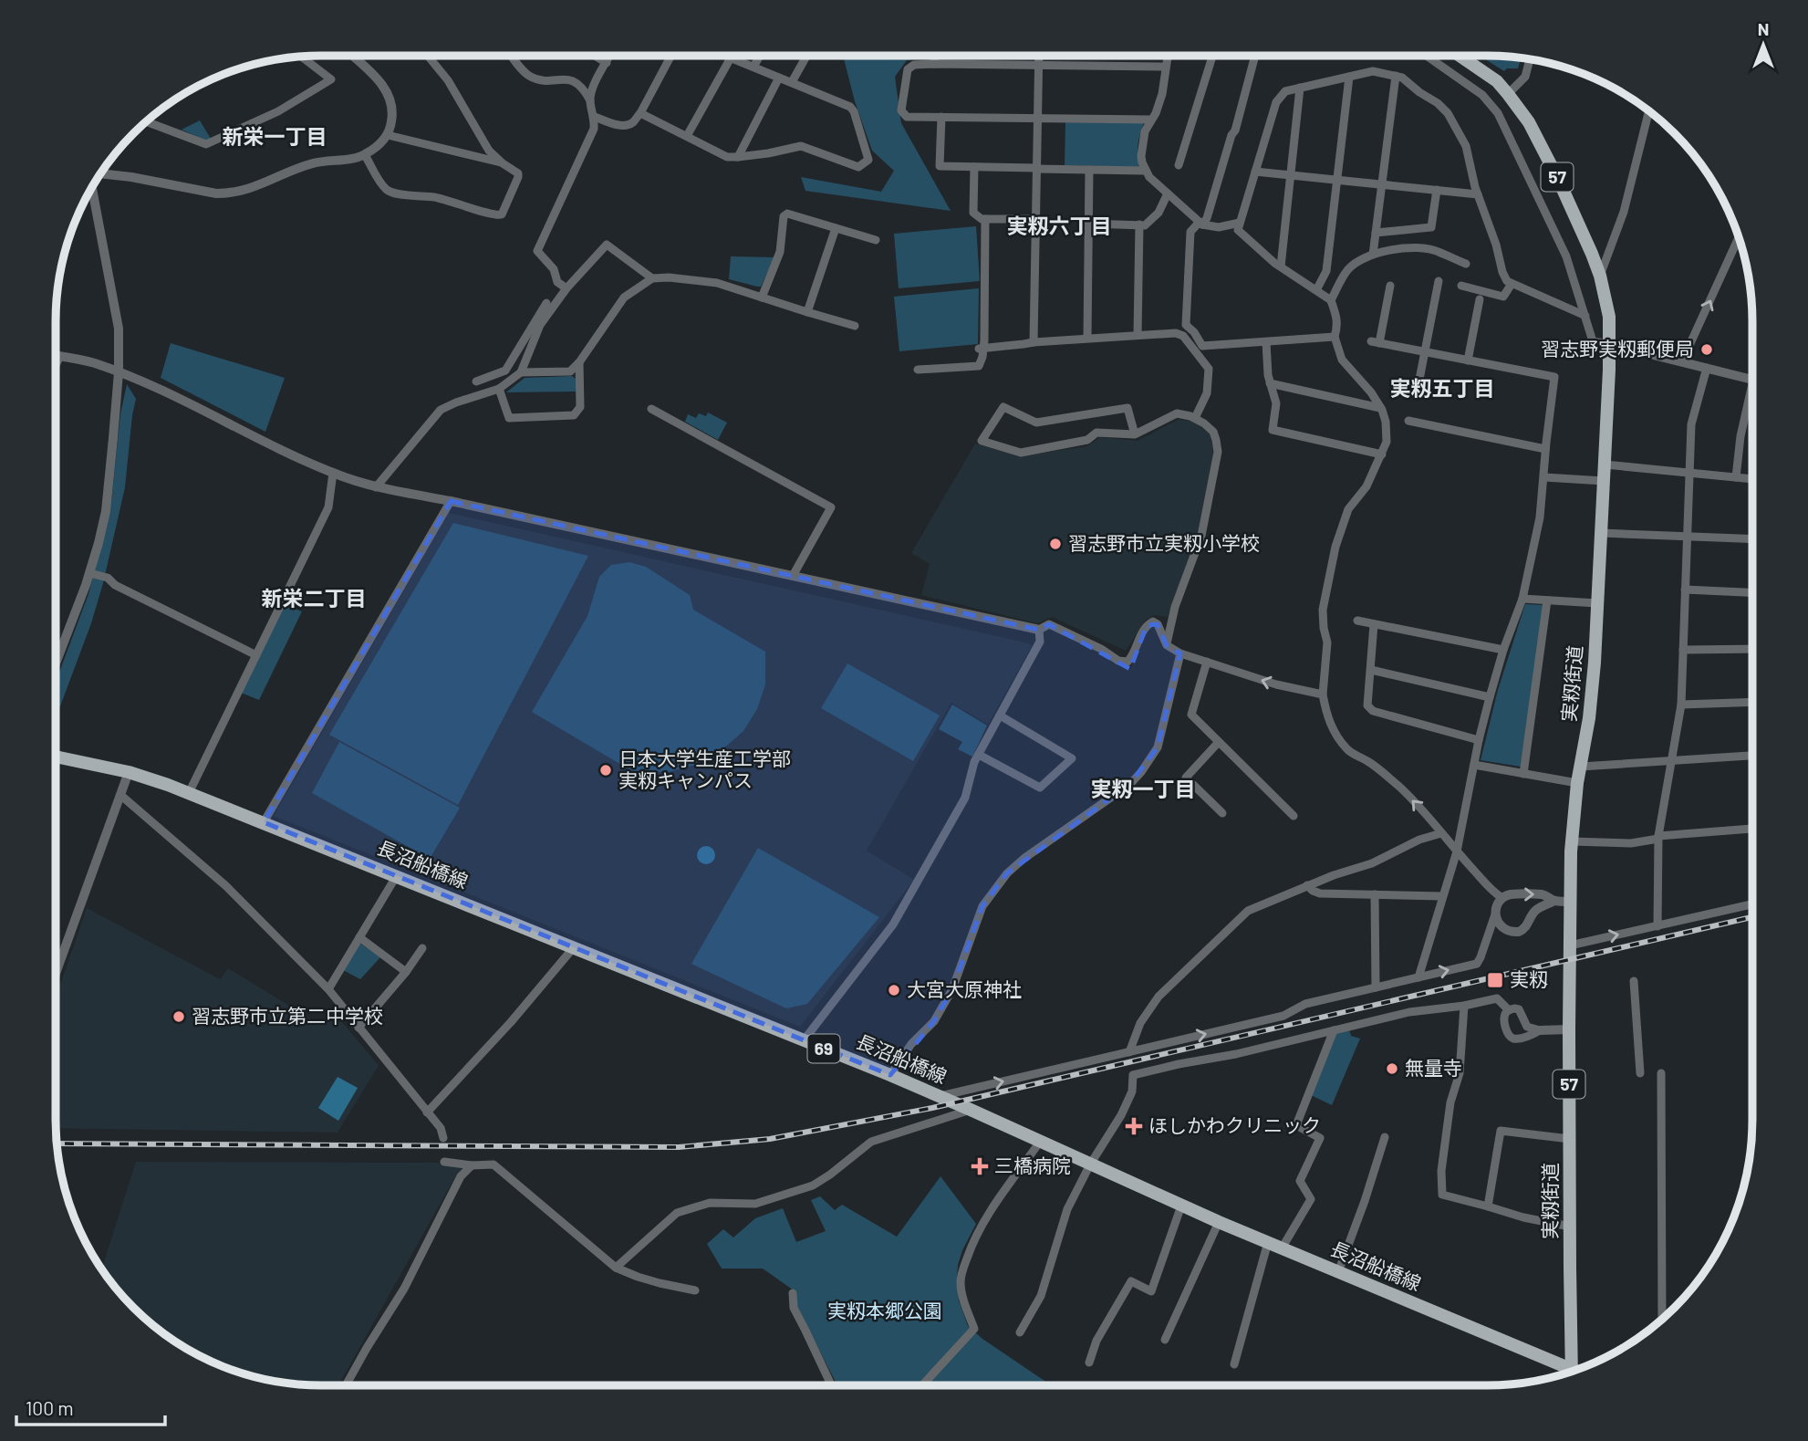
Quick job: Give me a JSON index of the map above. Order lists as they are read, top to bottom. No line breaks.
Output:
{"streets":{"main road":["57","実籾街道","長沼船橋線","69"]},"districts":["新栄一丁目","実籾六丁目","実籾五丁目","新栄二丁目","実籾一丁目"],"parks":["実籾本郷公園"],"places":{"other":["習志野実籾郵便局","習志野市立実籾小学校","日本大学生産工学部 実籾キャンパス","大宮大原神社","習志野市立第二中学校","無量寺"],"transit":["実籾"],"health":["ほしかわクリニック","三橋病院"]},"scale_bar":"100 m","north":"top"}
